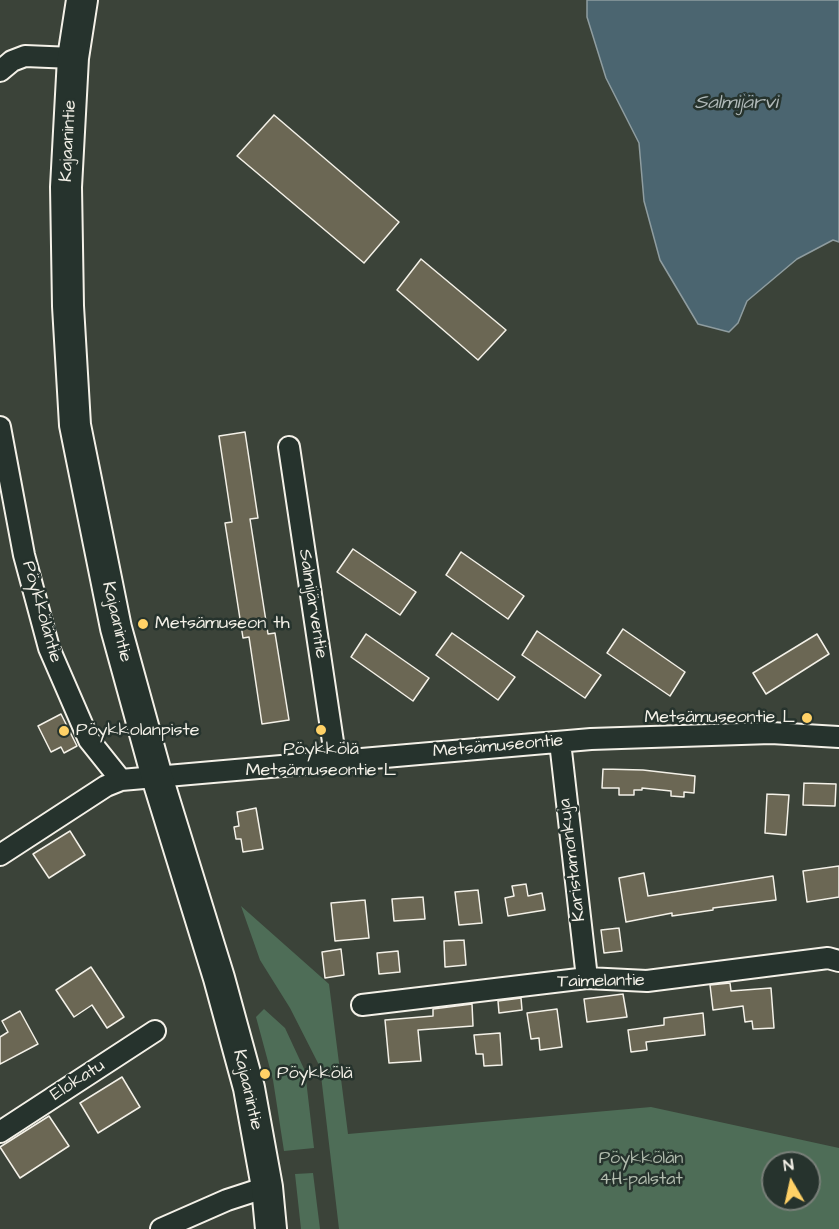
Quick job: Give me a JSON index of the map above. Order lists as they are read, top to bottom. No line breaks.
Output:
{"streets":{"main road":["Kajaanintie"],"street":["Salmijärventie","Pöykköläntie","Metsämuseontie","Karistamonkuja","Taimelantie","Elokatu"]},"crossings":[["Kajaanintie","Metsämuseontie"],["Salmijärventie","Metsämuseontie"],["Metsämuseontie","Karistamonkuja"],["Karistamonkuja","Taimelantie"]],"water":["Salmijärvi"],"parks":["Pöykkölän 4H-palstat"],"places":["Metsämuseon th","Metsämuseontie L","Pöykkölä Metsämuseontie L","Pöykkolanpiste","Pöykkölä"],"north":"top"}
